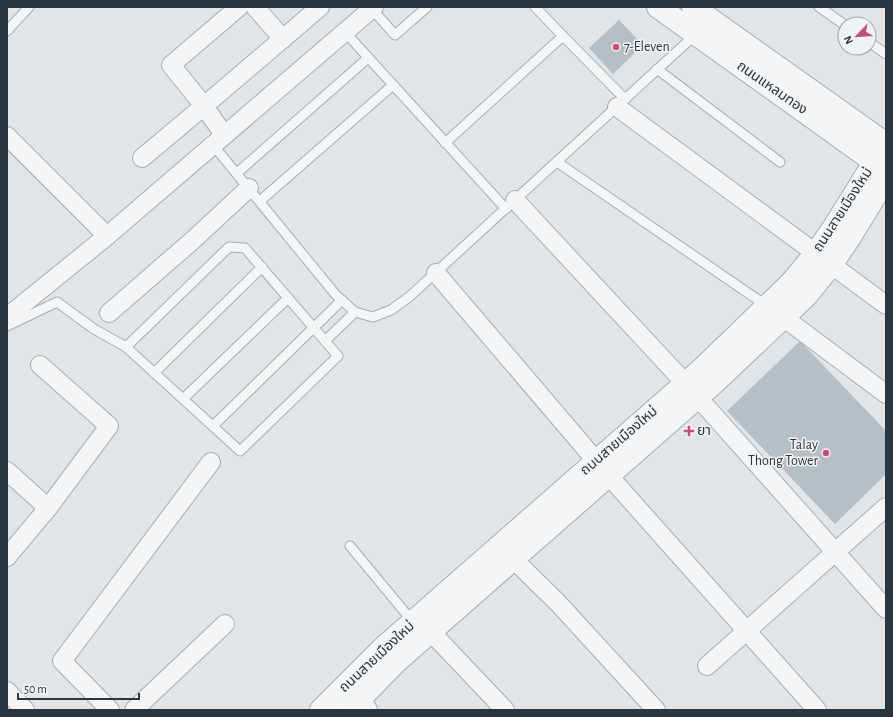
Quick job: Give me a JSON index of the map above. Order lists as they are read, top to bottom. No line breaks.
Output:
{"streets":{"street":["ถนนแหลมทอง","ถนนสายเมืองใหม่"]},"crossings":[["ถนนแหลมทอง","ถนนสายเมืองใหม่"]],"places":{"other":["7-Eleven","Talay Thong Tower"],"health":["ยา"]},"scale_bar":"50 m","north":"bottom left"}
